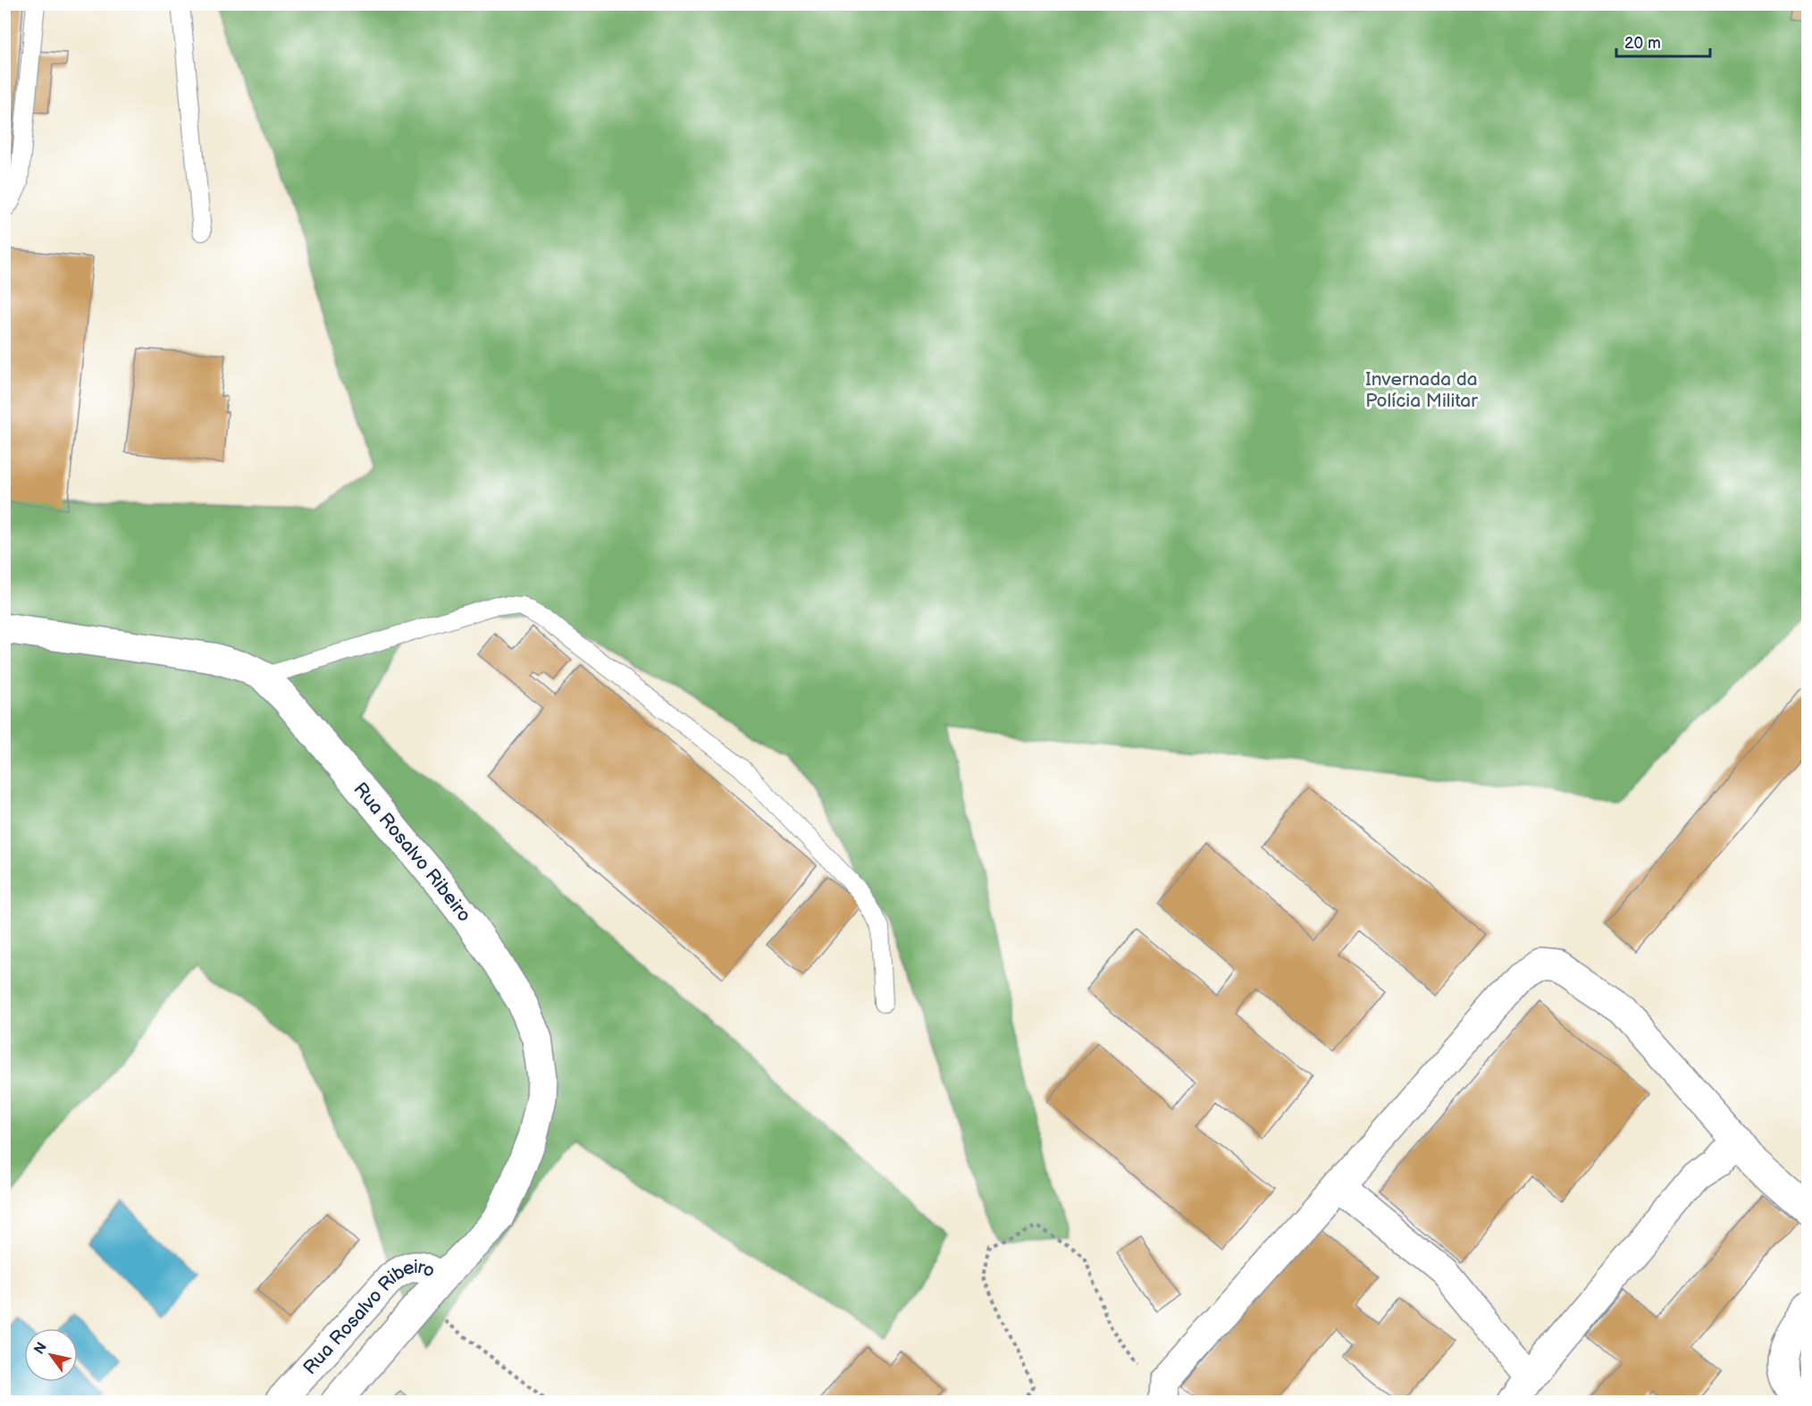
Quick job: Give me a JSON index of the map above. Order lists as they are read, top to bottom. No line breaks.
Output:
{"streets":{"street":["Rua Rosalvo Ribeiro"]},"parks":["Invernada da Polícia Militar"],"scale_bar":"20 m","north":"top left"}
